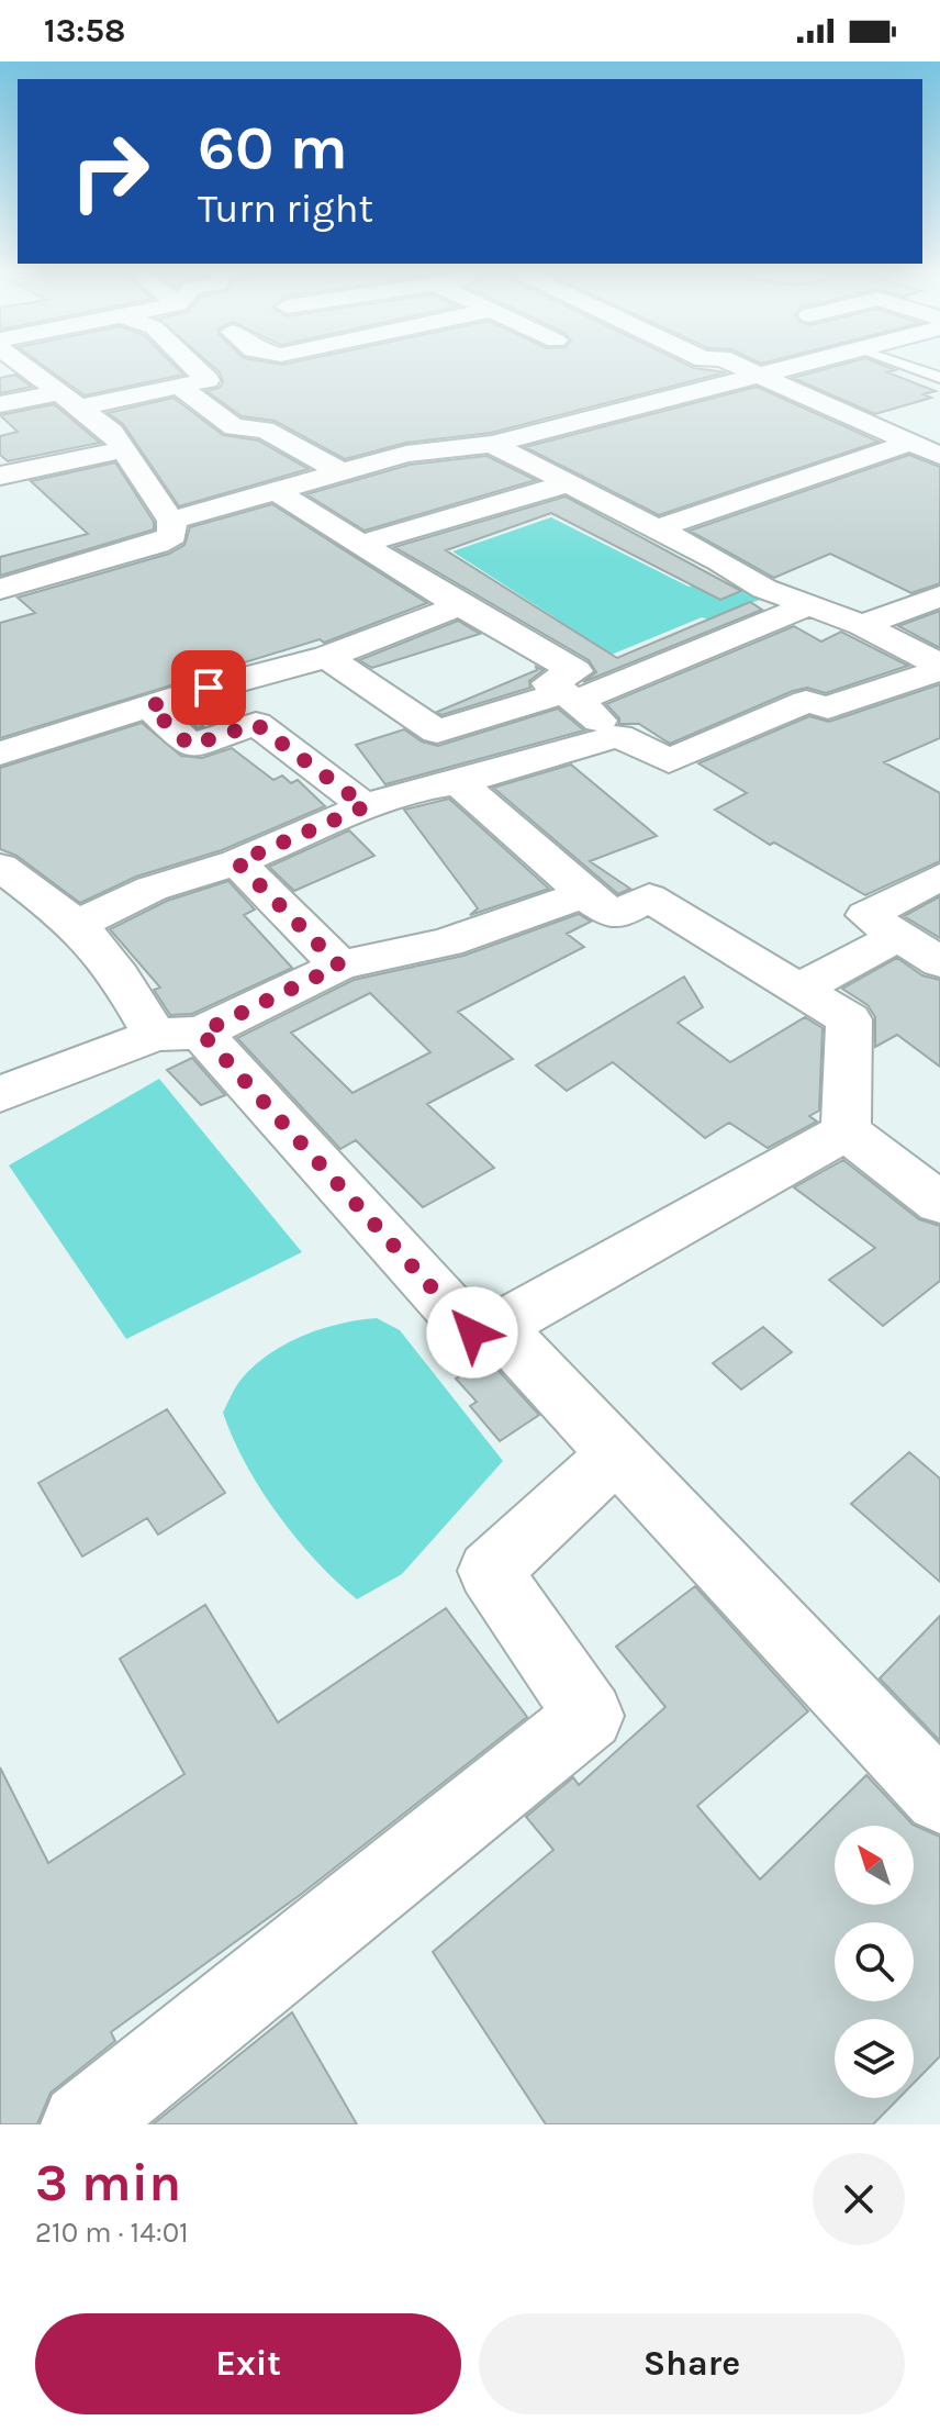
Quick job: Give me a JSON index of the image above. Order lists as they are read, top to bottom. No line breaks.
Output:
{"north":"top left","page":{"status":"13:58","turn":["60 m","Turn right"],"heading":["3 min","210 m · 14:01"],"buttons":["Exit","Share"]}}
